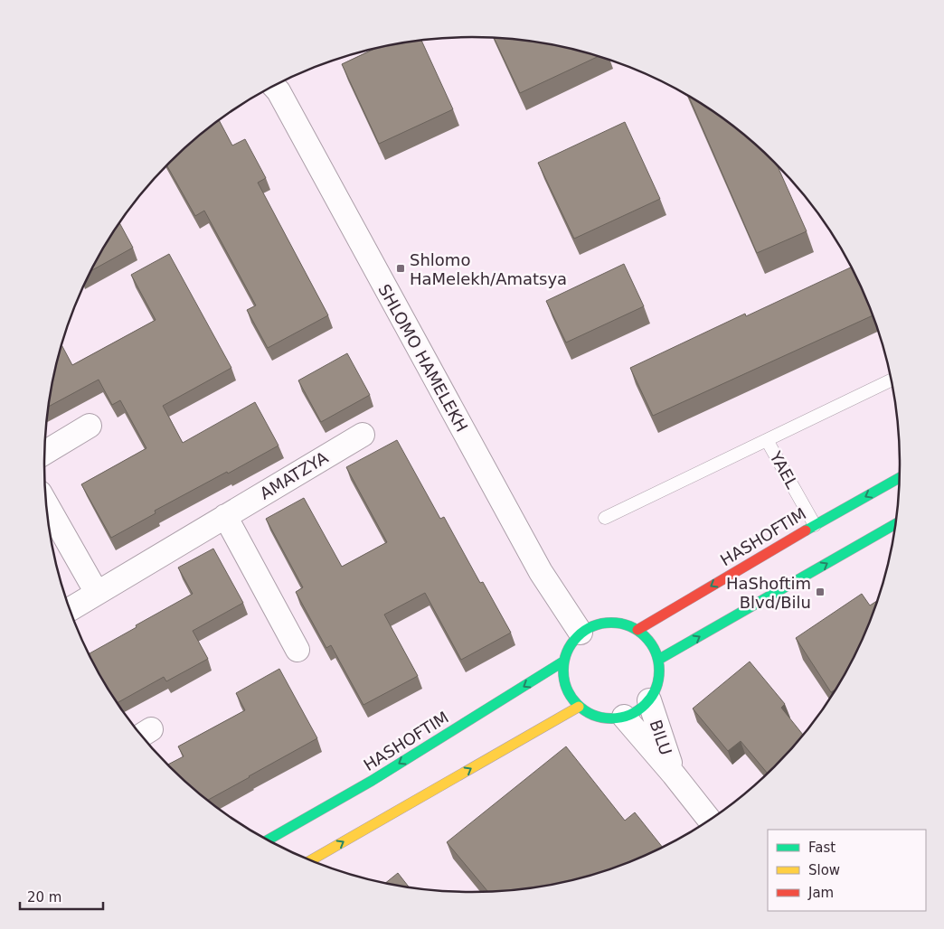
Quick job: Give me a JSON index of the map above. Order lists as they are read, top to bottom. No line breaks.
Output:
{"streets":{"street":["SHLOMO HAMELEKH","AMATZYA","HASHOFTIM","BILU"],"lane":["YAEL"]},"crossings":[["SHLOMO HAMELEKH","HASHOFTIM"],["SHLOMO HAMELEKH","BILU"],["YAEL","HASHOFTIM"],["HASHOFTIM","BILU"]],"places":{"transit":["Shlomo HaMelekh/Amatsya","HaShoftim Blvd/Bilu"]},"legend":["Fast","Slow","Jam"],"scale_bar":"20 m"}
